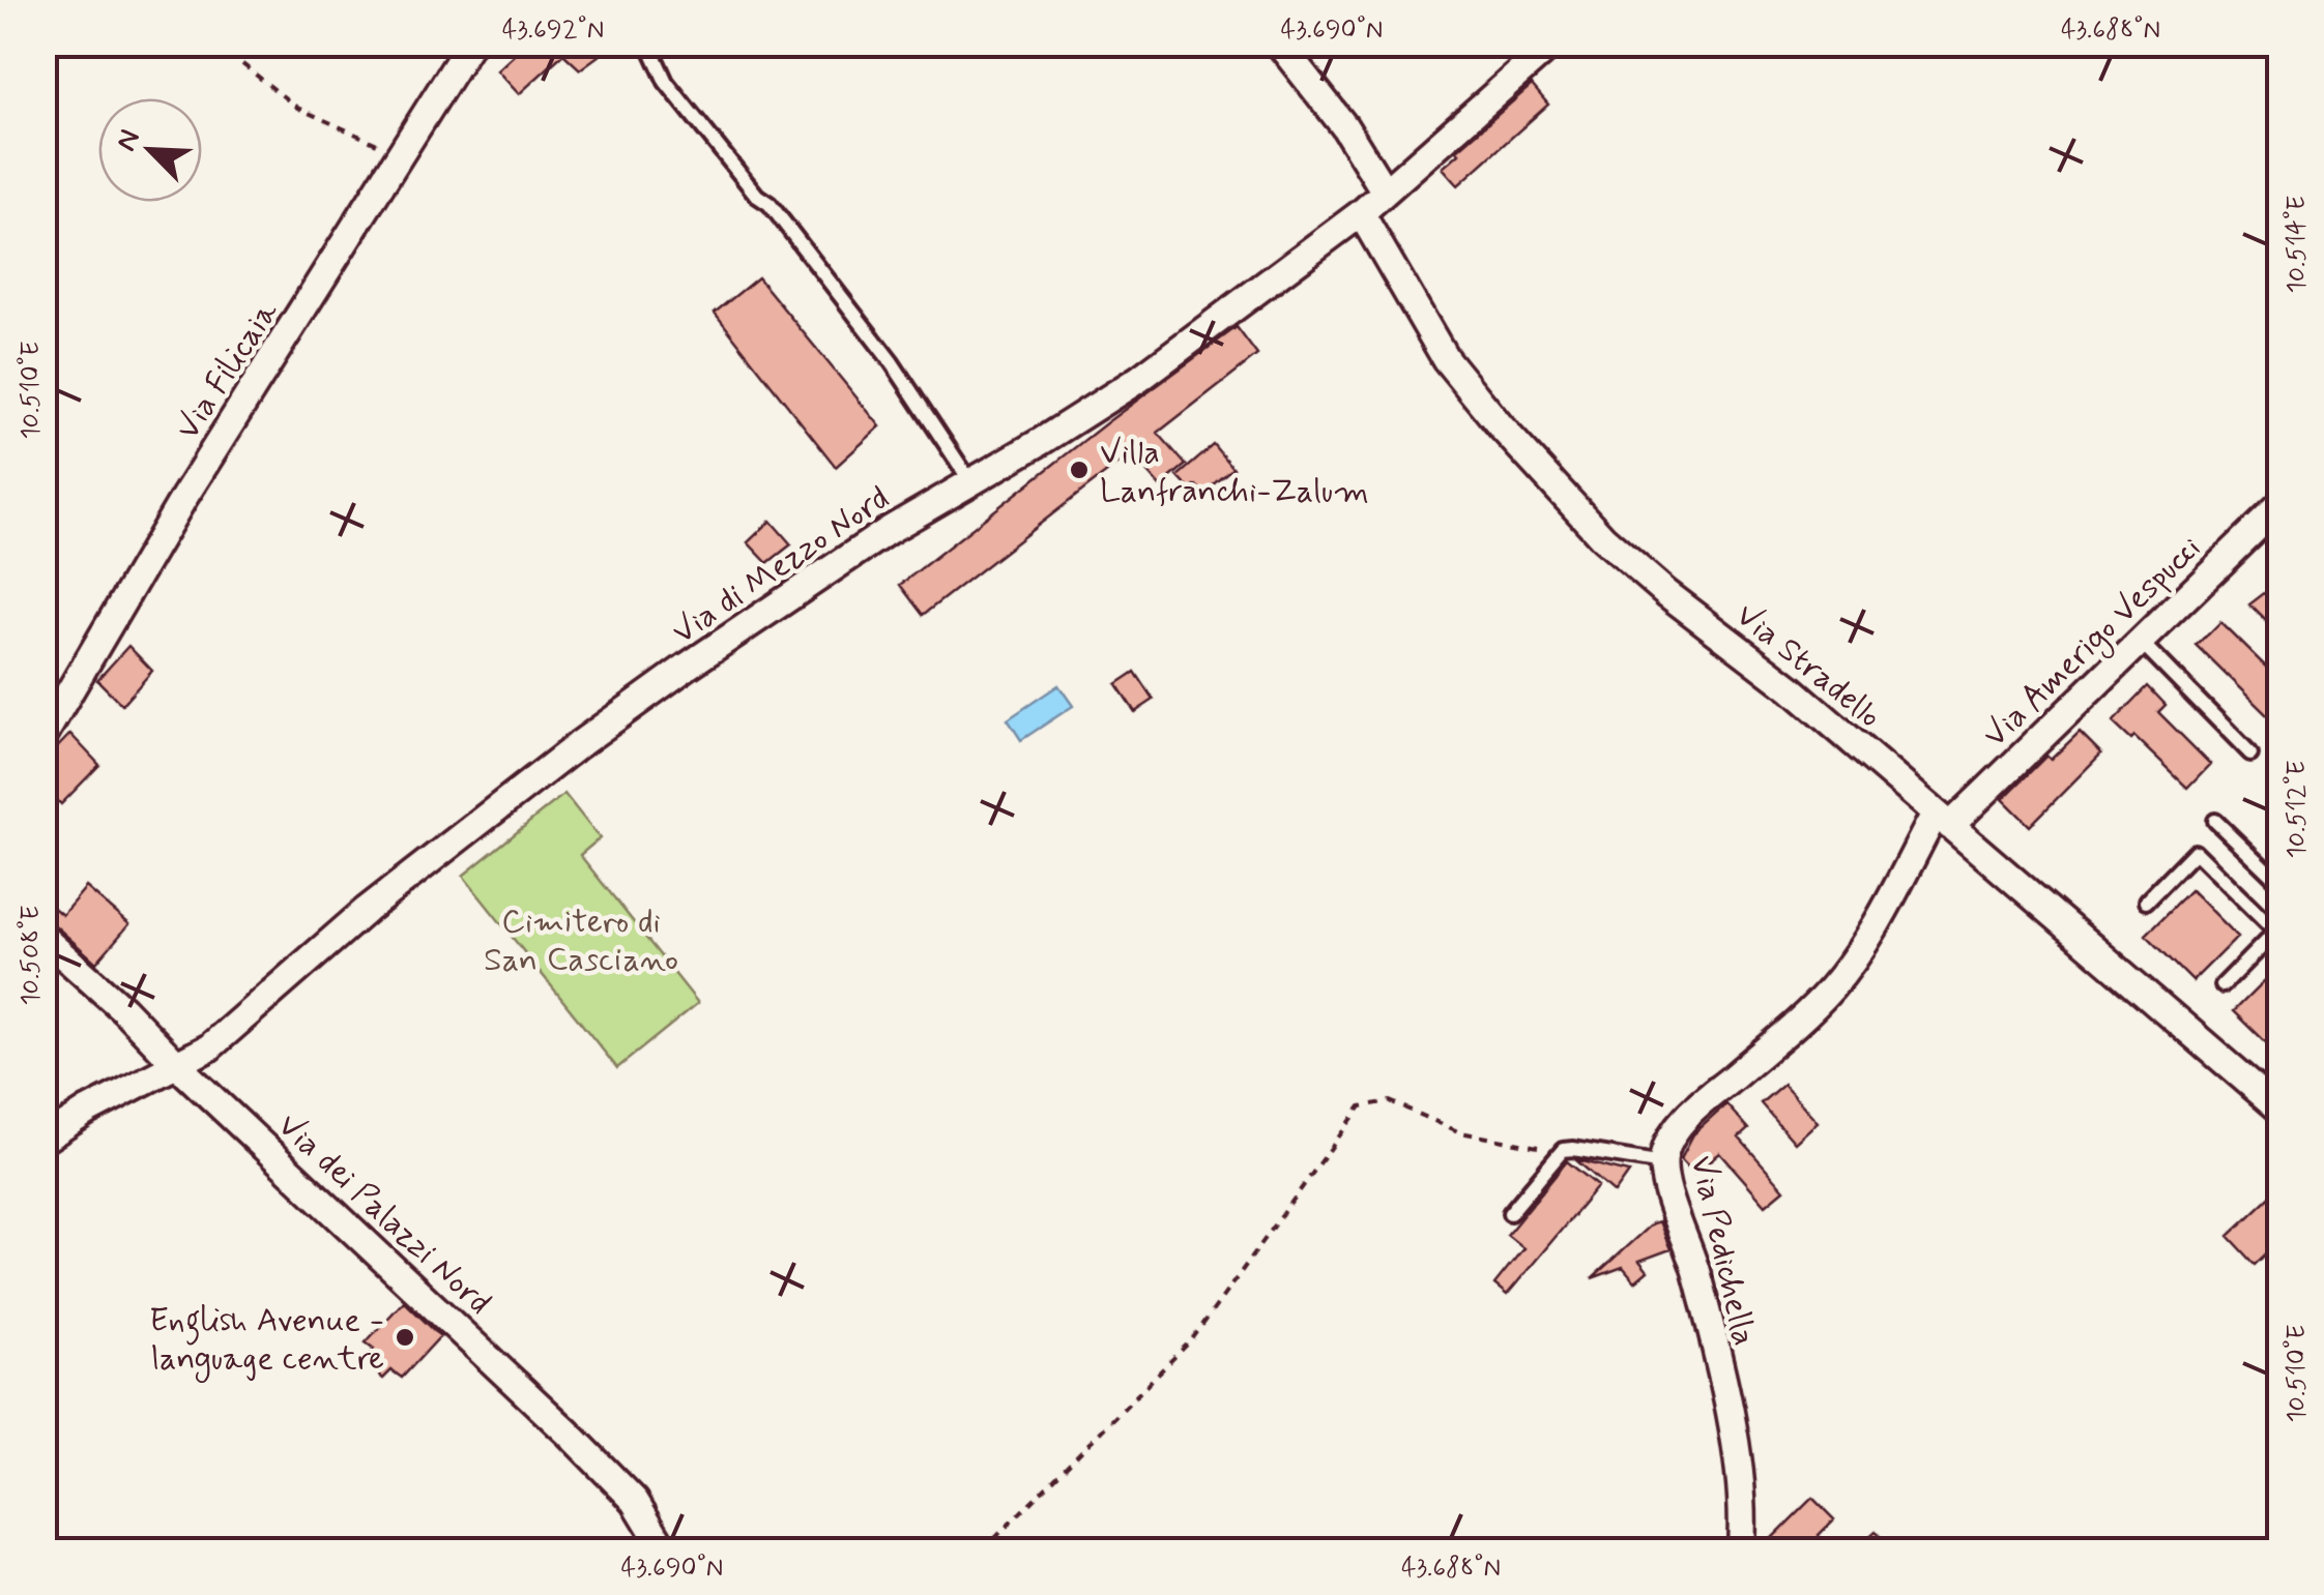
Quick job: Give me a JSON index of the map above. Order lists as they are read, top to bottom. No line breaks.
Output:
{"streets":{"street":["Via Filicaia","Via di Mezzo Nord","Via Amerigo Vespucci","Via Stradello","Via dei Palazzi Nord","Via Pedichella"]},"crossings":[["Via di Mezzo Nord","Via Stradello"],["Via di Mezzo Nord","Via dei Palazzi Nord"],["Via Amerigo Vespucci","Via Stradello"],["Via Amerigo Vespucci","Via Pedichella"],["Via Stradello","Via Pedichella"]],"parks":["Cimitero di San Casciano"],"places":["Villa Lanfranchi-Zalum","English Avenue - language centre"],"north":"top left","coordinates":["43.692°N","43.690°N","43.688°N","10.514°E","10.510°E","10.512°E","10.508°E"]}
